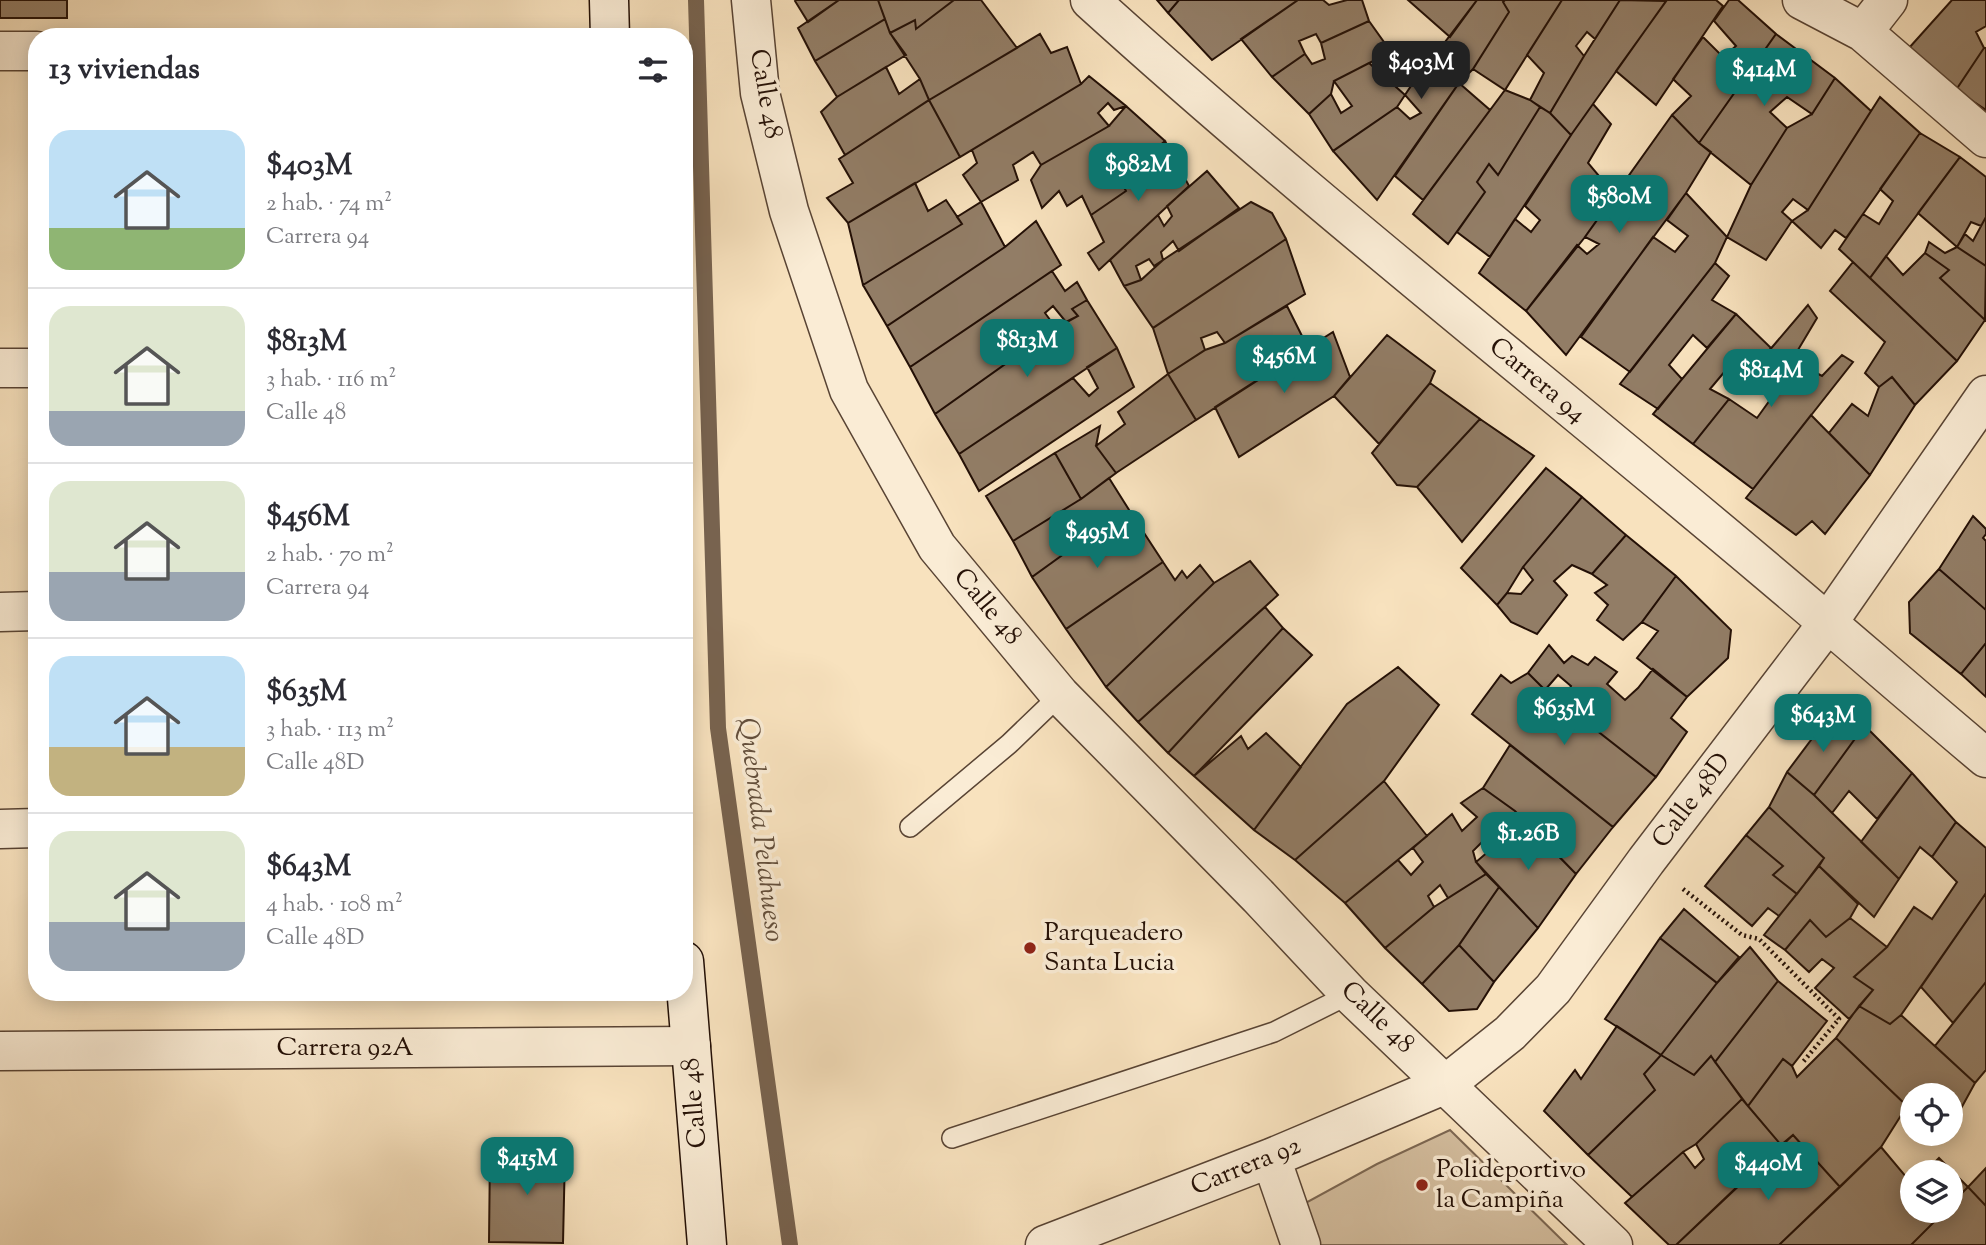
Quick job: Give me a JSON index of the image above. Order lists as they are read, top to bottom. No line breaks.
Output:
{"streets":{"street":["Calle 48","Carrera 94","Calle 48D","Carrera 92A","Carrera 92"]},"crossings":[["Calle 48","Calle 48D"],["Calle 48","Carrera 92A"],["Calle 48","Carrera 92"],["Carrera 94","Calle 48D"],["Calle 48D","Carrera 92"]],"water":["Quebrada Pelahueso"],"places":["Parqueadero Santa Lucia","Polideportivo la Campiña"],"page":{"heading":"13 viviendas","price":["$403M","$414M","$982M","$580M","$813M","$456M","$814M","$495M","$635M","$643M","$1.26B","$415M","$440M"],"list":[{"name":"$403M","note":"2 hab. · 74 m² · Carrera 94"},{"name":"$813M","note":"3 hab. · 116 m² · Calle 48"},{"name":"$456M","note":"2 hab. · 70 m² · Carrera 94"},{"name":"$635M","note":"3 hab. · 113 m² · Calle 48D"},{"name":"$643M","note":"4 hab. · 108 m² · Calle 48D"}]}}
